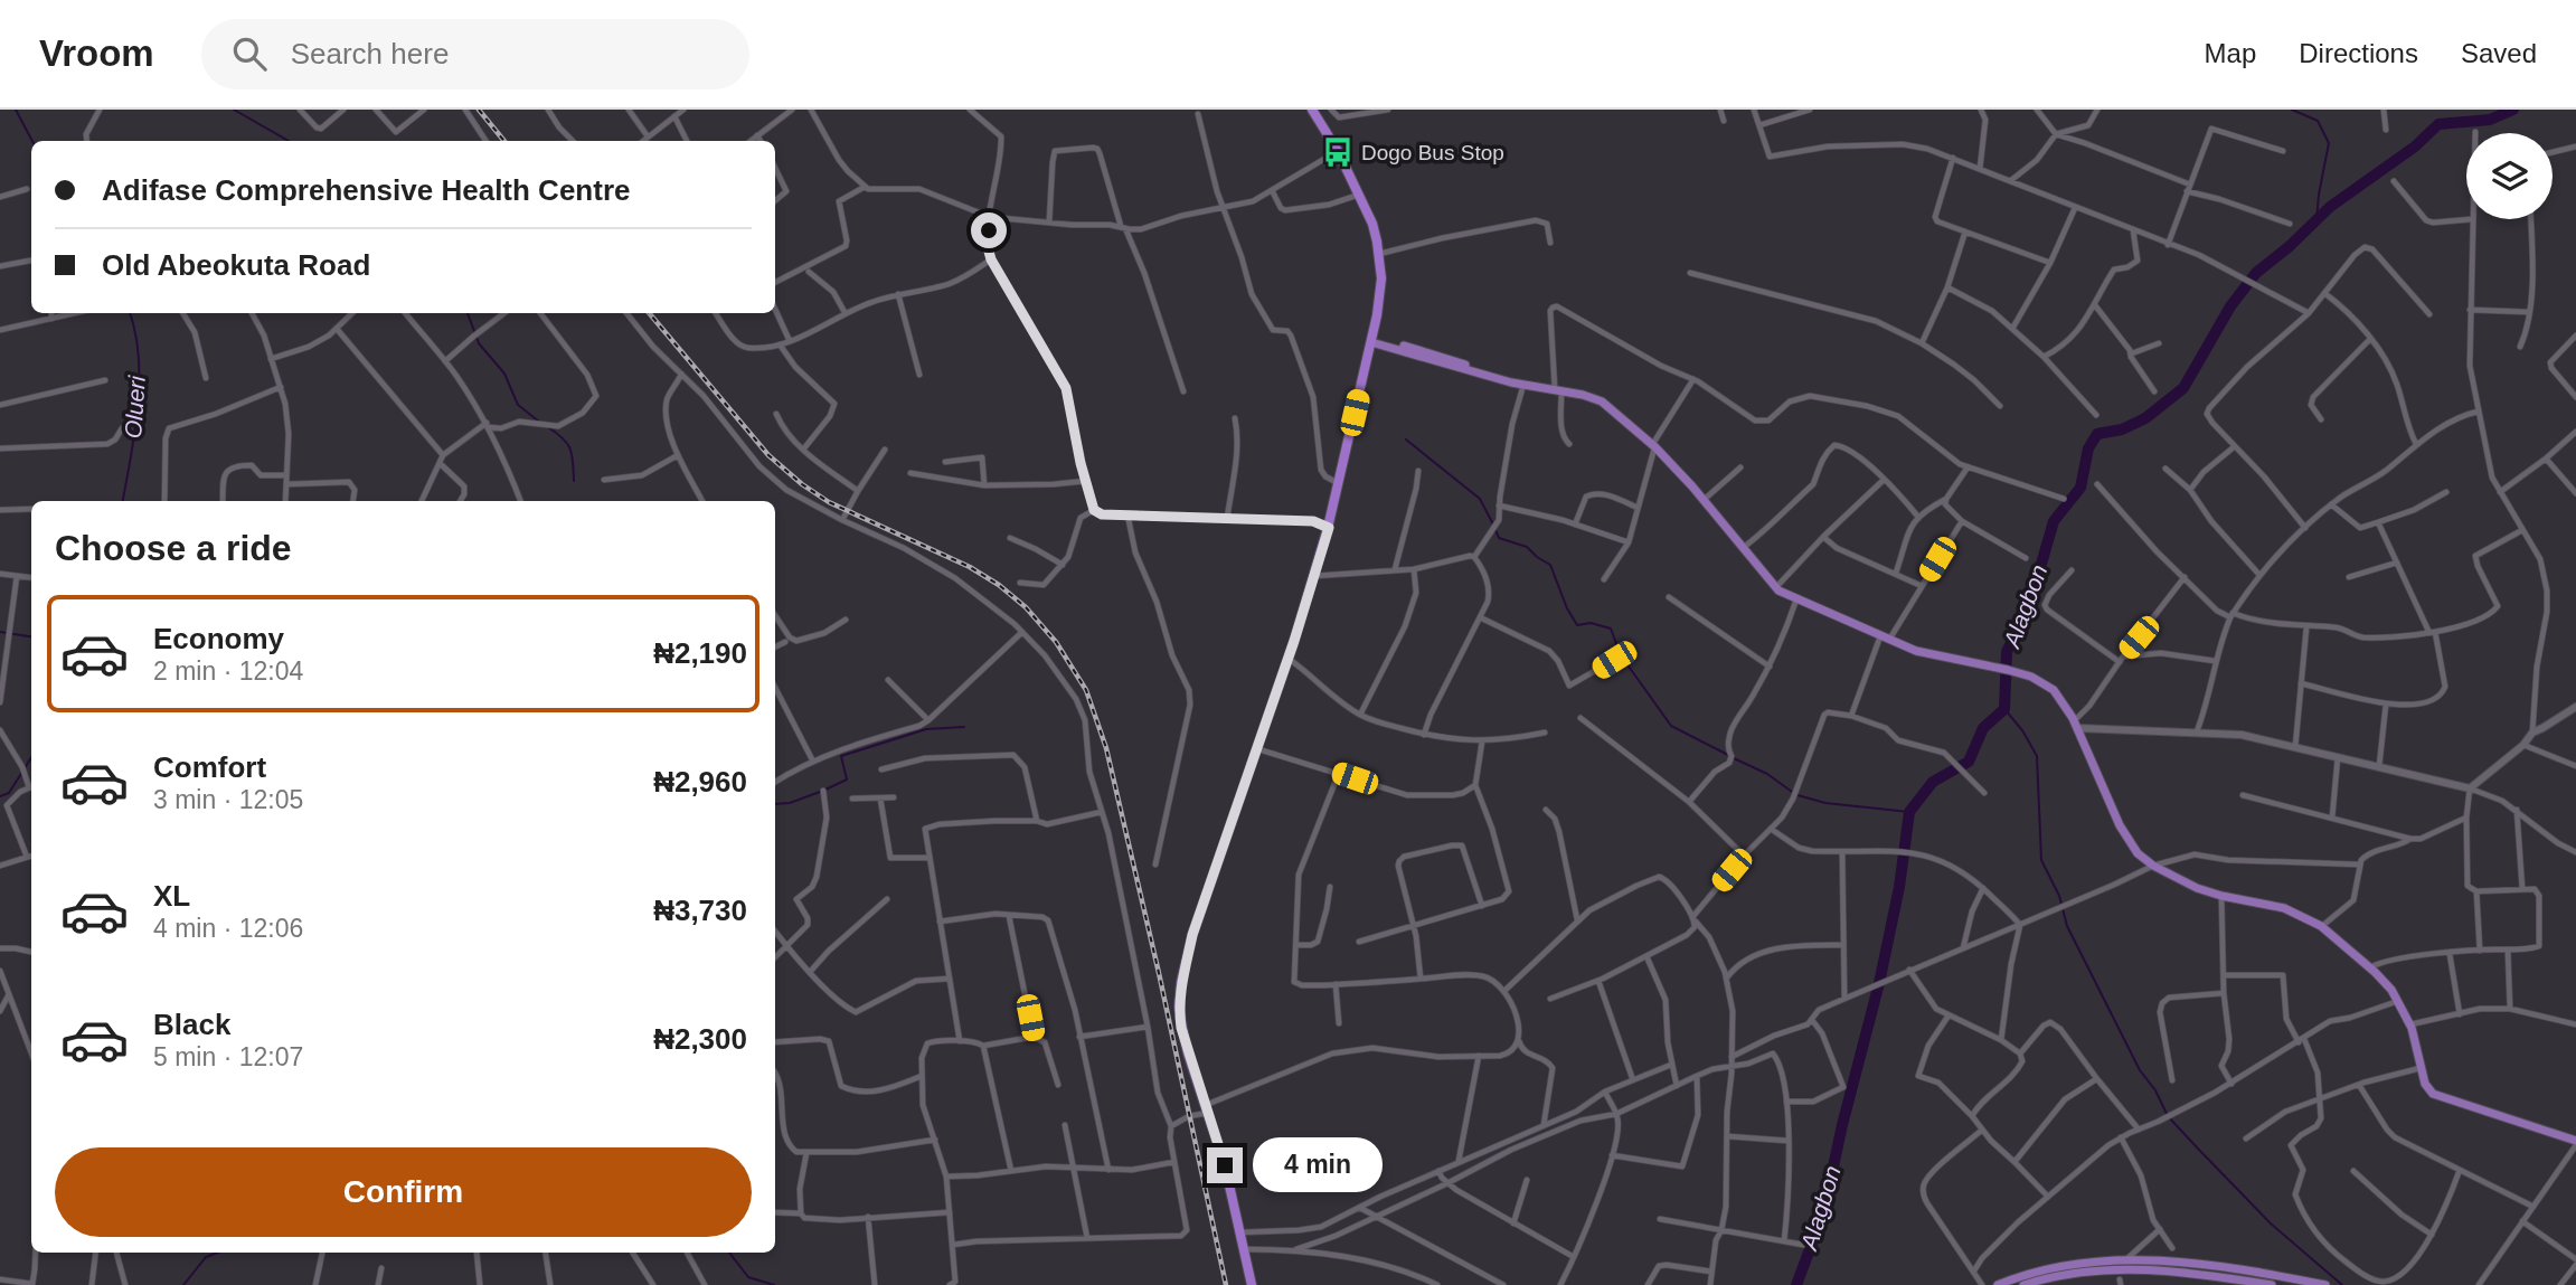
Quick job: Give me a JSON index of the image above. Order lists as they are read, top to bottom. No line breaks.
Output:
{"water":["Olueri","Alagbon"],"places":{"bus stop":["Dogo Bus Stop"]},"page":{"header":"Vroom","search":"Search here","nav":["Map","Directions","Saved"],"banner":["Adifase Comprehensive Health Centre","Old Abeokuta Road"],"heading":"Choose a ride","list":[{"name":"Economy","note":"2 min · 12:04","value":"₦2,190"},{"name":"Comfort","note":"3 min · 12:05","value":"₦2,960"},{"name":"XL","note":"4 min · 12:06","value":"₦3,730"},{"name":"Black","note":"5 min · 12:07","value":"₦2,300"}],"buttons":"Confirm","bubble":"4 min"}}
